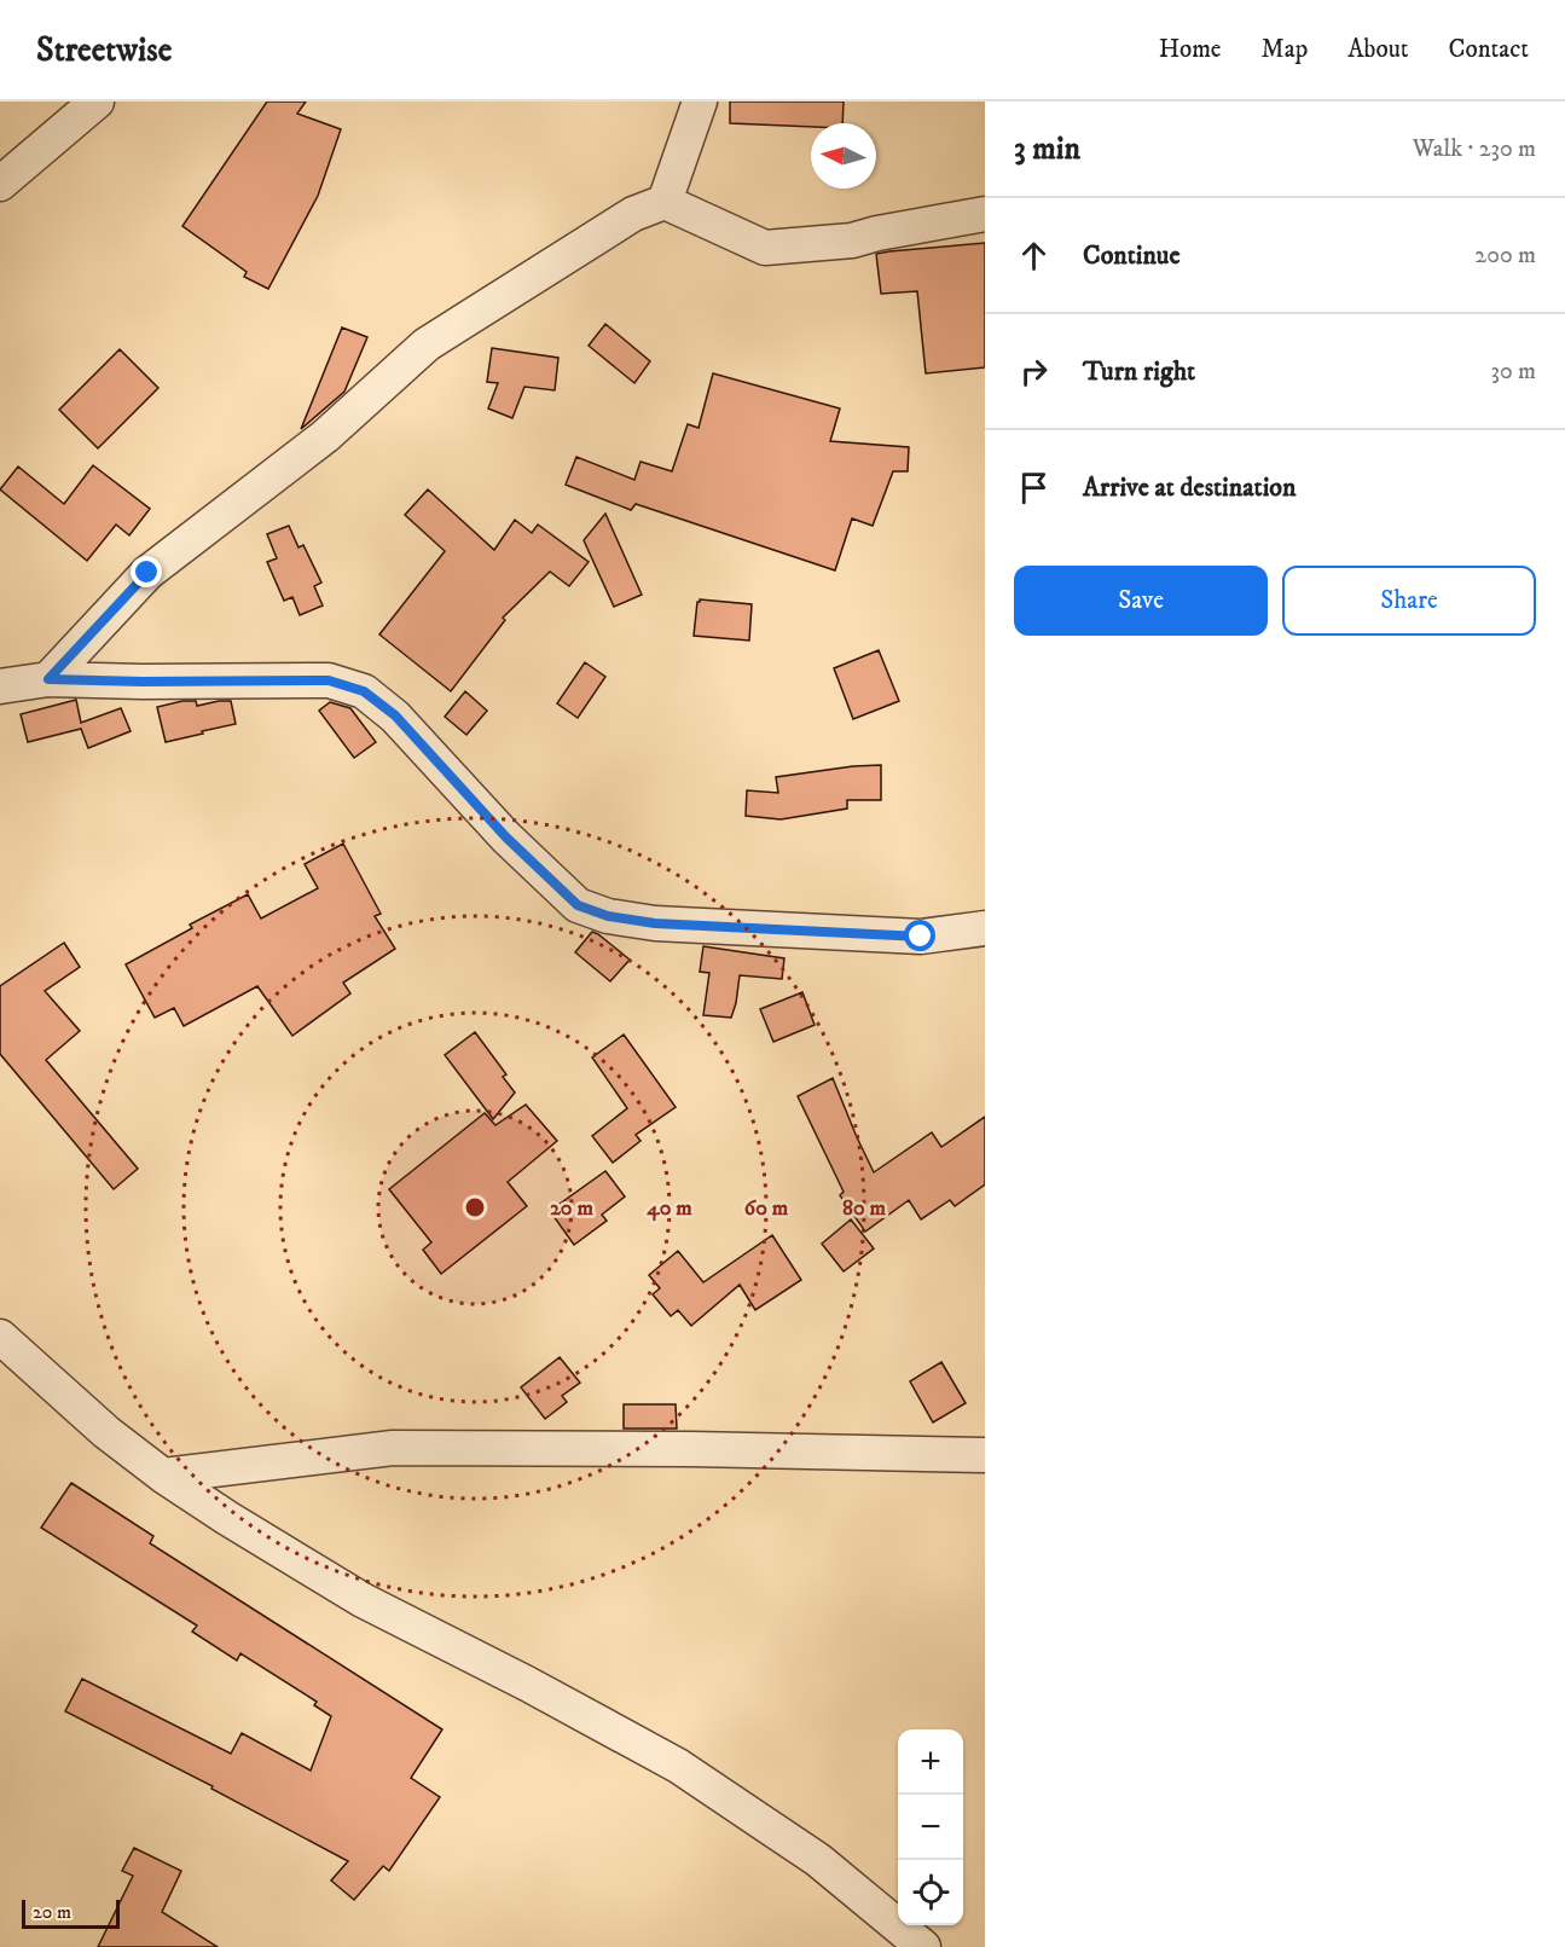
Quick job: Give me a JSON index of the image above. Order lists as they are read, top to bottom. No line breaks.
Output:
{"scale_bar":"20 m","north":"left","page":{"header":"Streetwise","nav":["Home","Map","About","Contact"],"heading":["3 min","Walk · 230 m"],"list":[["Continue","200 m"],["Turn right","30 m"],"Arrive at destination"],"buttons":["Save","Share"],"map_buttons":["+","−"],"scale":"20 m"},"rings":["20 m","40 m","60 m","80 m"]}
